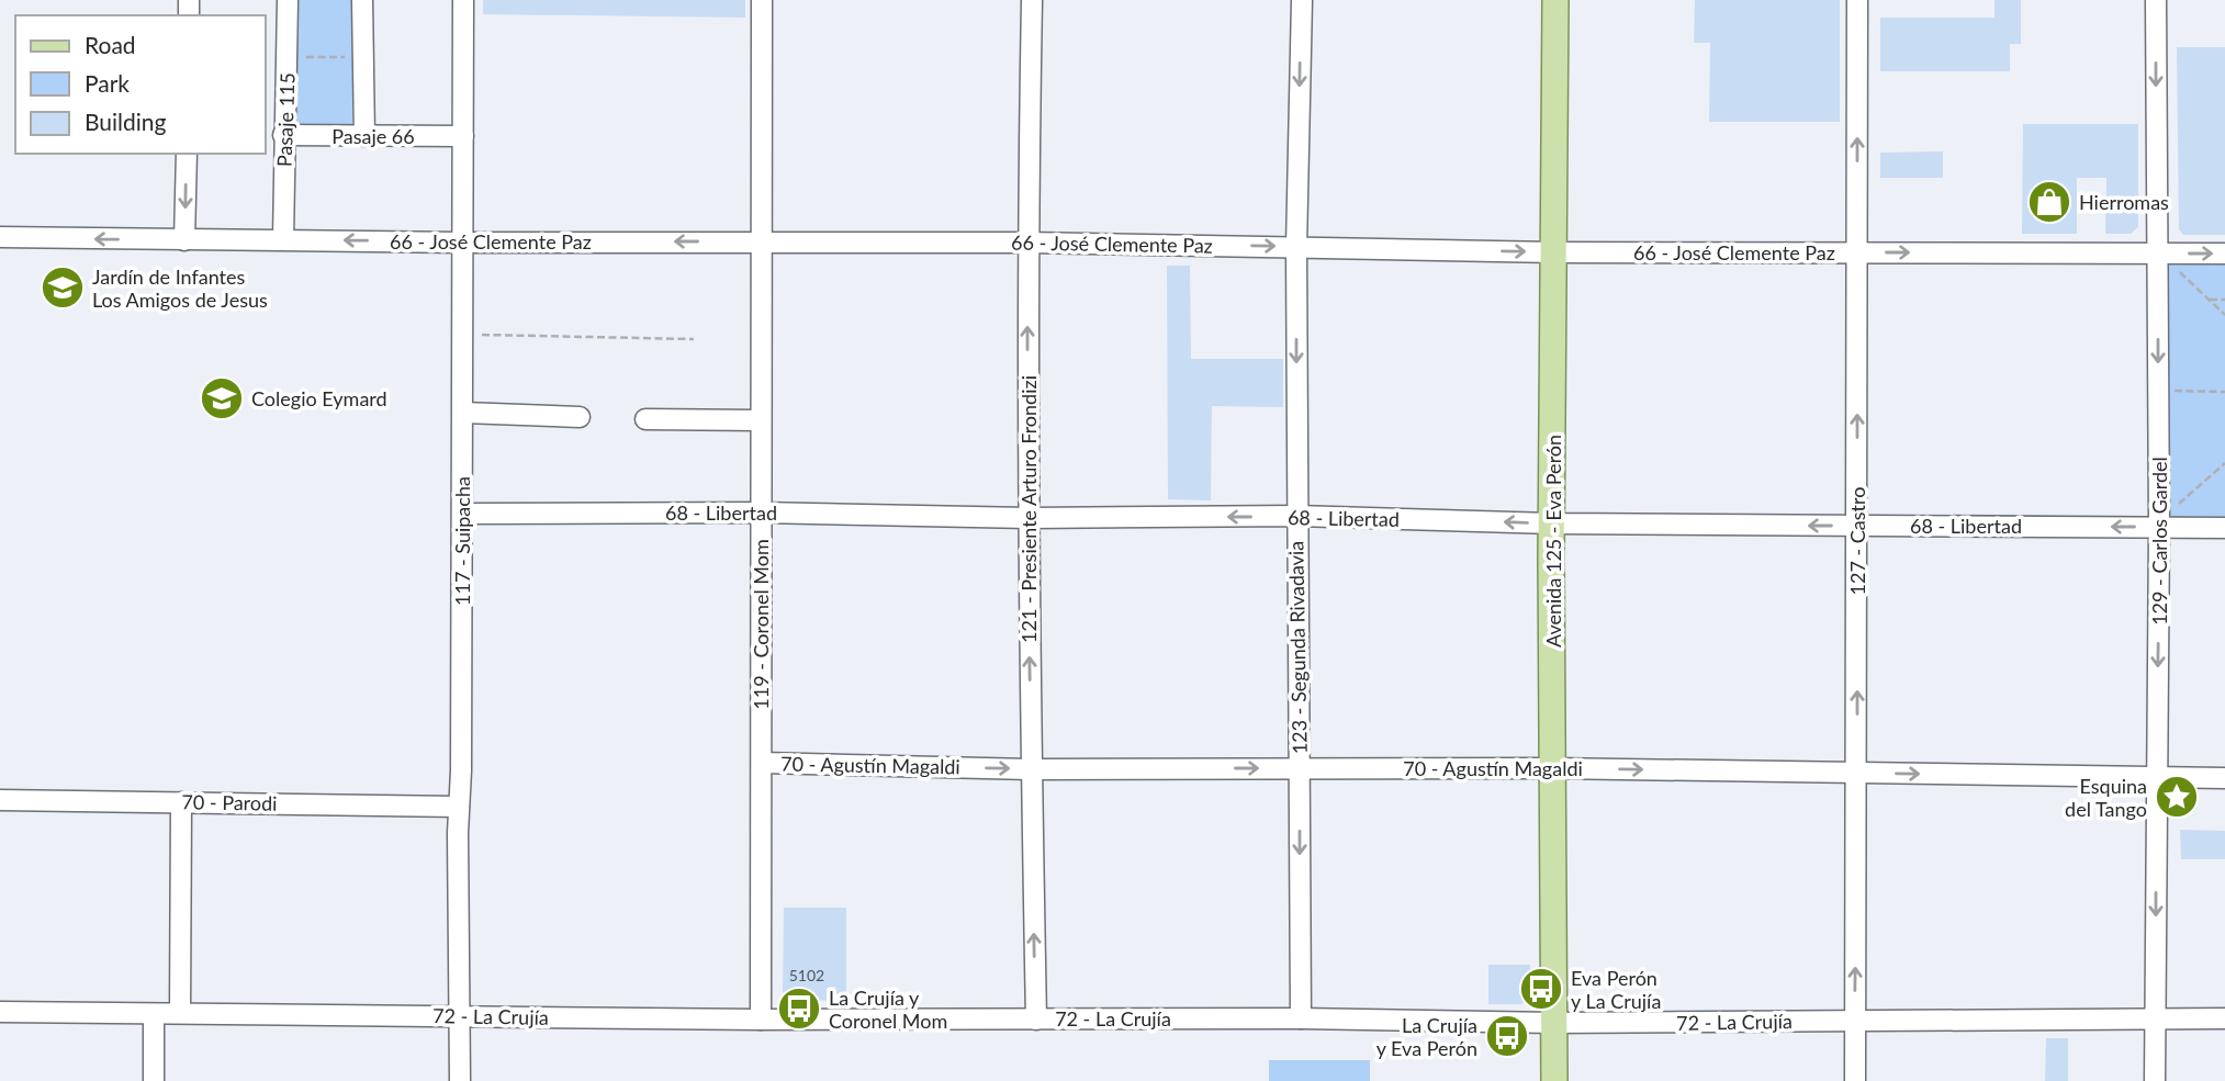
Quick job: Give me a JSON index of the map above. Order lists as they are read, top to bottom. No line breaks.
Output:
{"streets":{"main road":["Avenida 125 - Eva Perón"],"street":["Pasaje 115","Pasaje 66","66 - José Clemente Paz","121 - Presiente Arturo Frondizi","68 - Libertad","117 - Suipacha","127 - Castro","129 - Carlos Gardel","119 - Coronel Mom","123 - Segunda Rivadavia","70 - Agustín Magaldi","70 - Parodi","72 - La Crujía"]},"crossings":[["Pasaje 115","Pasaje 66"],["Pasaje 115","66 - José Clemente Paz"],["Pasaje 66","117 - Suipacha"],["66 - José Clemente Paz","121 - Presiente Arturo Frondizi"],["66 - José Clemente Paz","117 - Suipacha"],["66 - José Clemente Paz","Avenida 125 - Eva Perón"],["66 - José Clemente Paz","127 - Castro"],["66 - José Clemente Paz","129 - Carlos Gardel"],["66 - José Clemente Paz","119 - Coronel Mom"],["66 - José Clemente Paz","123 - Segunda Rivadavia"],["121 - Presiente Arturo Frondizi","68 - Libertad"],["121 - Presiente Arturo Frondizi","70 - Agustín Magaldi"],["121 - Presiente Arturo Frondizi","72 - La Crujía"],["68 - Libertad","117 - Suipacha"],["68 - Libertad","Avenida 125 - Eva Perón"],["68 - Libertad","127 - Castro"],["68 - Libertad","129 - Carlos Gardel"],["68 - Libertad","119 - Coronel Mom"],["68 - Libertad","123 - Segunda Rivadavia"],["117 - Suipacha","70 - Parodi"],["117 - Suipacha","72 - La Crujía"],["Avenida 125 - Eva Perón","70 - Agustín Magaldi"],["Avenida 125 - Eva Perón","72 - La Crujía"],["127 - Castro","70 - Agustín Magaldi"],["127 - Castro","72 - La Crujía"],["129 - Carlos Gardel","70 - Agustín Magaldi"],["129 - Carlos Gardel","72 - La Crujía"],["119 - Coronel Mom","70 - Agustín Magaldi"],["119 - Coronel Mom","72 - La Crujía"],["123 - Segunda Rivadavia","70 - Agustín Magaldi"],["123 - Segunda Rivadavia","72 - La Crujía"]],"one_way":["121 - Presiente Arturo Frondizi","68 - Libertad","127 - Castro","129 - Carlos Gardel","123 - Segunda Rivadavia","70 - Agustín Magaldi"],"places":{"shop":["Hierromas"],"school or university":["Jardín de Infantes Los Amigos de Jesus","Colegio Eymard"],"place":["Esquina del Tango"],"bus stop":["Eva Perón y La Crujía","La Crujía y Coronel Mom","La Crujía y Eva Perón"]},"house_numbers":["5102"],"legend":["Road","Park","Building"]}
